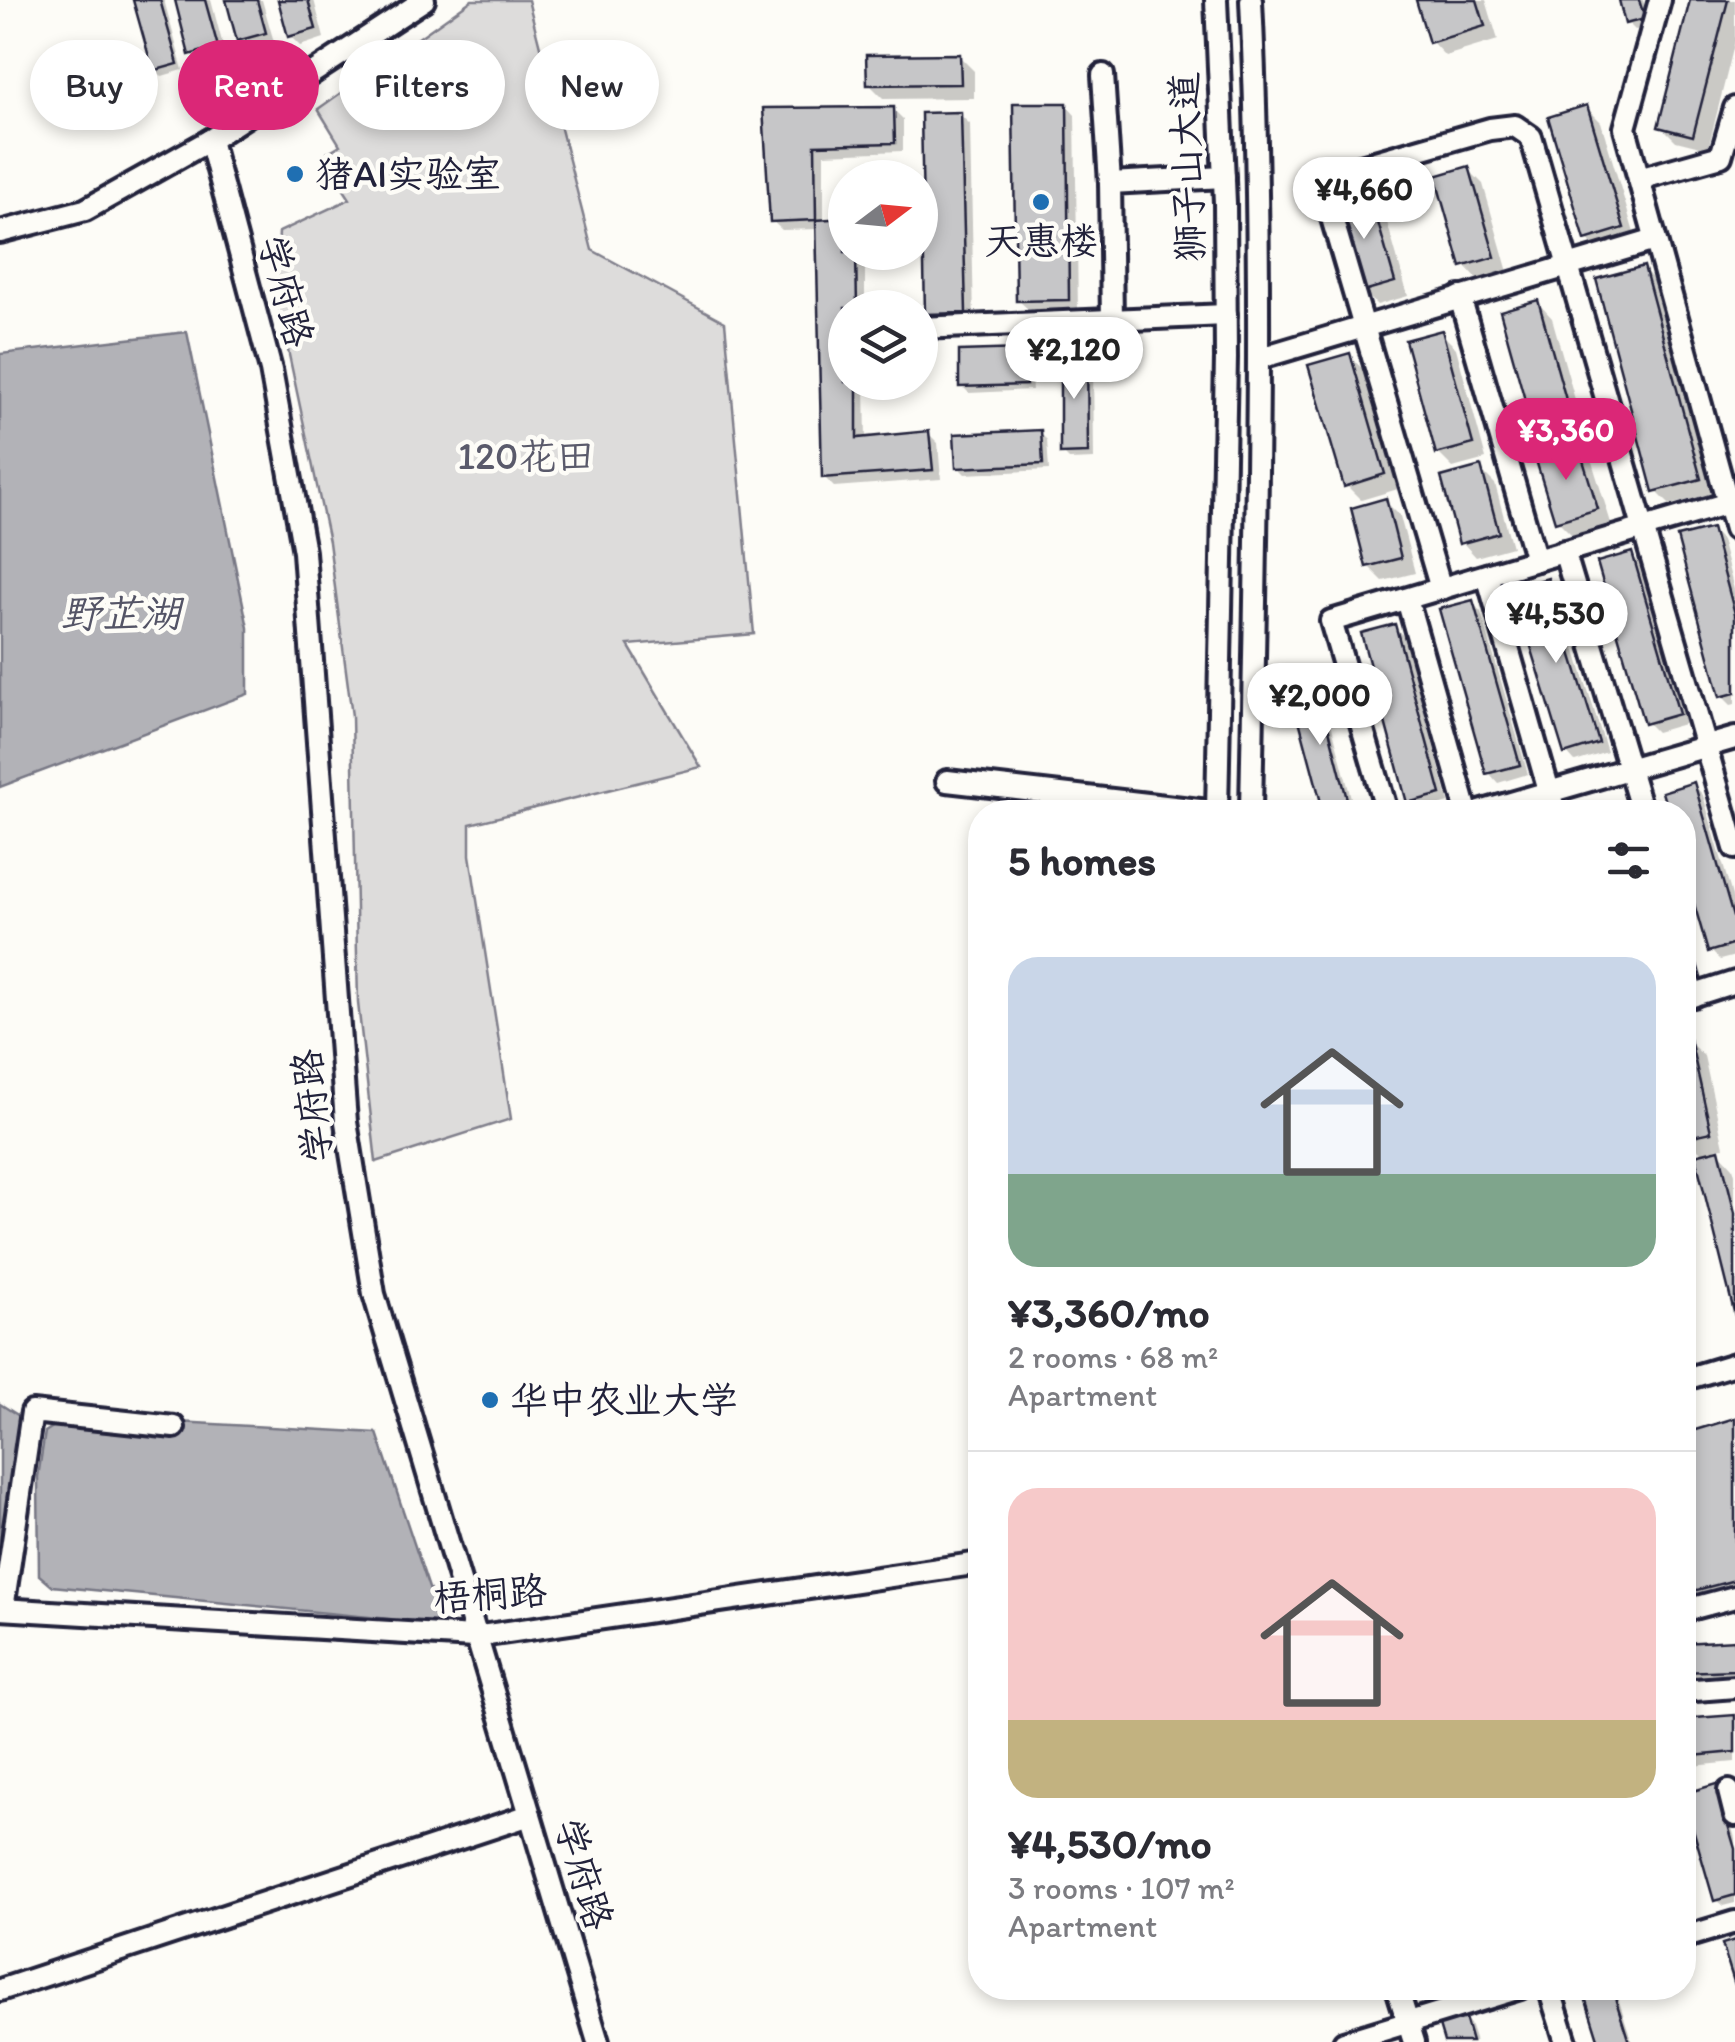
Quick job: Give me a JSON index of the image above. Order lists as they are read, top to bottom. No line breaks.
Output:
{"streets":{"street":["狮子山大道","学府路","梧桐路"]},"crossings":[["学府路","梧桐路"]],"water":["野芷湖"],"parks":["120花田"],"places":["猪AI实验室","天惠楼","华中农业大学"],"north":"right","page":{"chip":["Buy","Rent","Filters","New"],"price":["¥4,660","¥2,120","¥3,360","¥4,530","¥2,000"],"heading":"5 homes","list":[{"name":"¥3,360/mo","note":"2 rooms · 68 m² · Apartment"},{"name":"¥4,530/mo","note":"3 rooms · 107 m² · Apartment"}]}}
